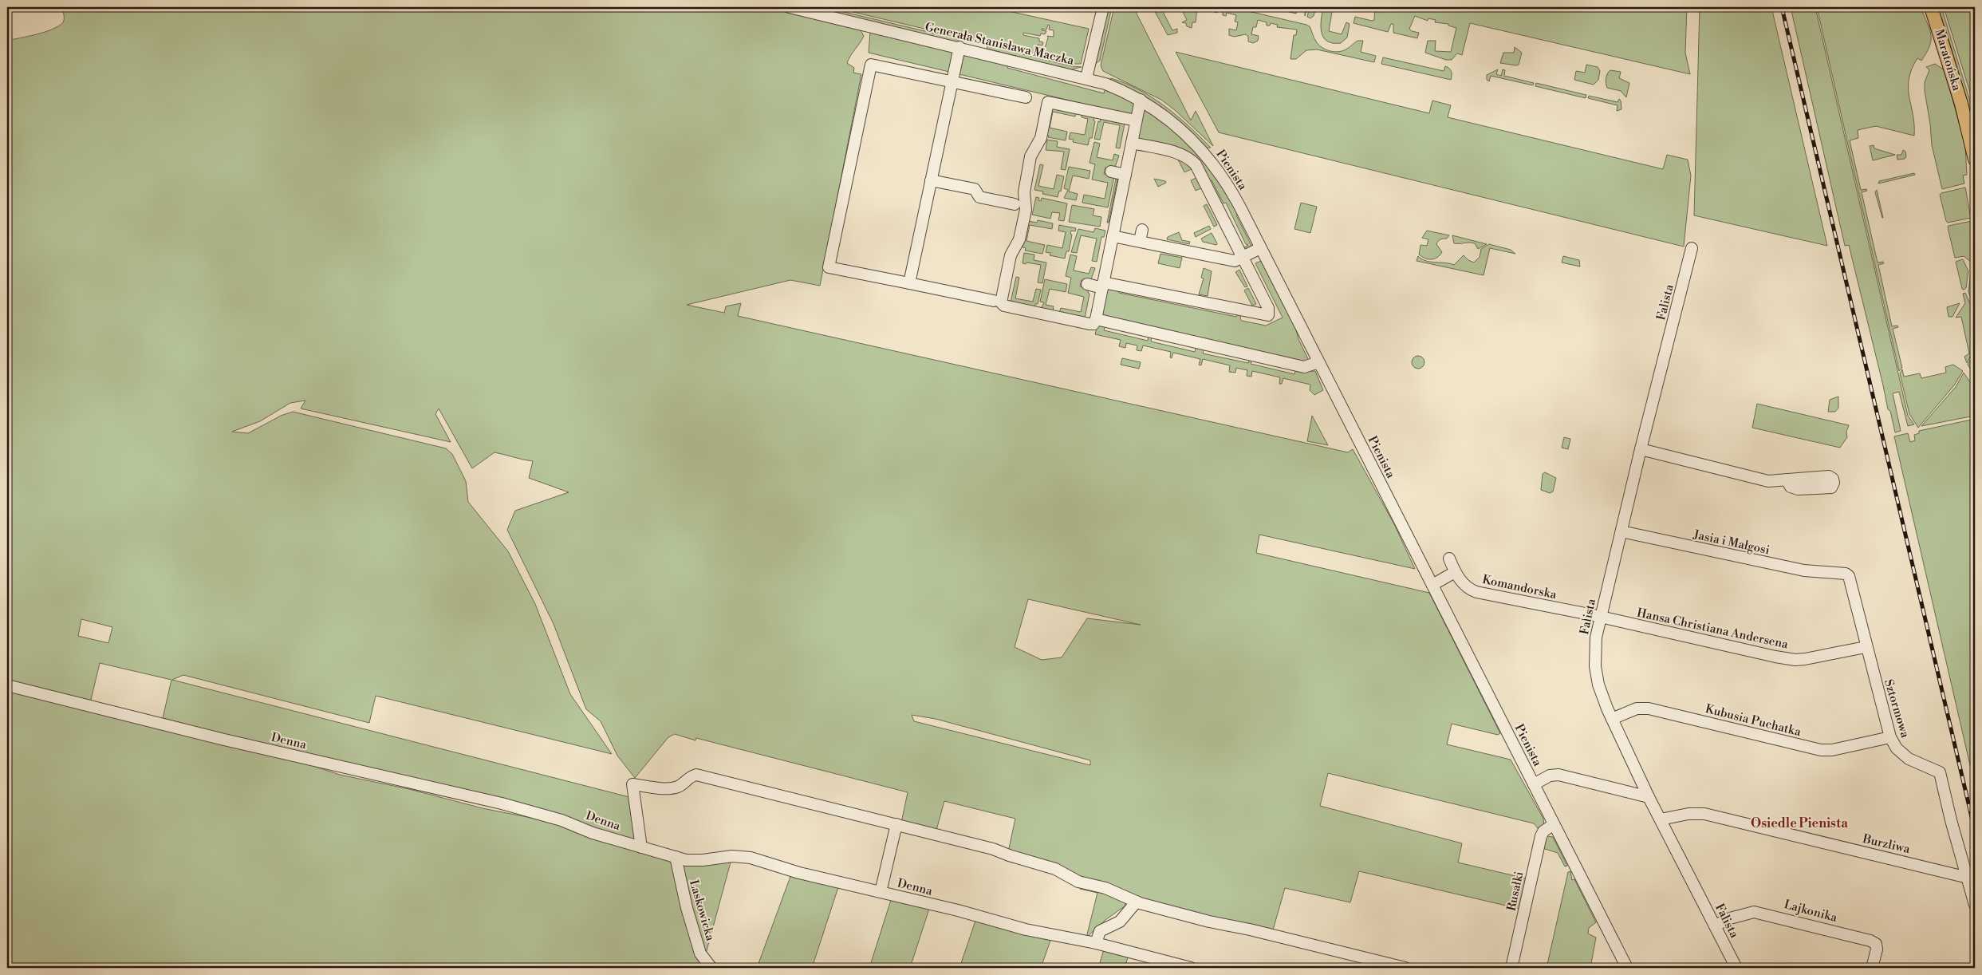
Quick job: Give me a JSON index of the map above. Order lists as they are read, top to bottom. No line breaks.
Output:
{"streets":{"main road":["Maratońska"],"street":["Generała Stanisława Maczka","Pienista","Falista","Jasia i Małgosi","Komandorska","Hansa Christiana Andersena","Sztormowa","Kubusia Puchatka","Denna","Burzliwa","Rusałki","Laskowicka","Lajkonika"]},"crossings":[["Generała Stanisława Maczka","Pienista"],["Pienista","Rusałki"],["Falista","Jasia i Małgosi"],["Falista","Komandorska"],["Falista","Hansa Christiana Andersena"],["Falista","Kubusia Puchatka"],["Falista","Burzliwa"],["Falista","Lajkonika"],["Jasia i Małgosi","Sztormowa"],["Komandorska","Hansa Christiana Andersena"],["Hansa Christiana Andersena","Sztormowa"],["Sztormowa","Kubusia Puchatka"],["Sztormowa","Burzliwa"],["Denna","Laskowicka"]],"districts":["Osiedle Pienista"]}
